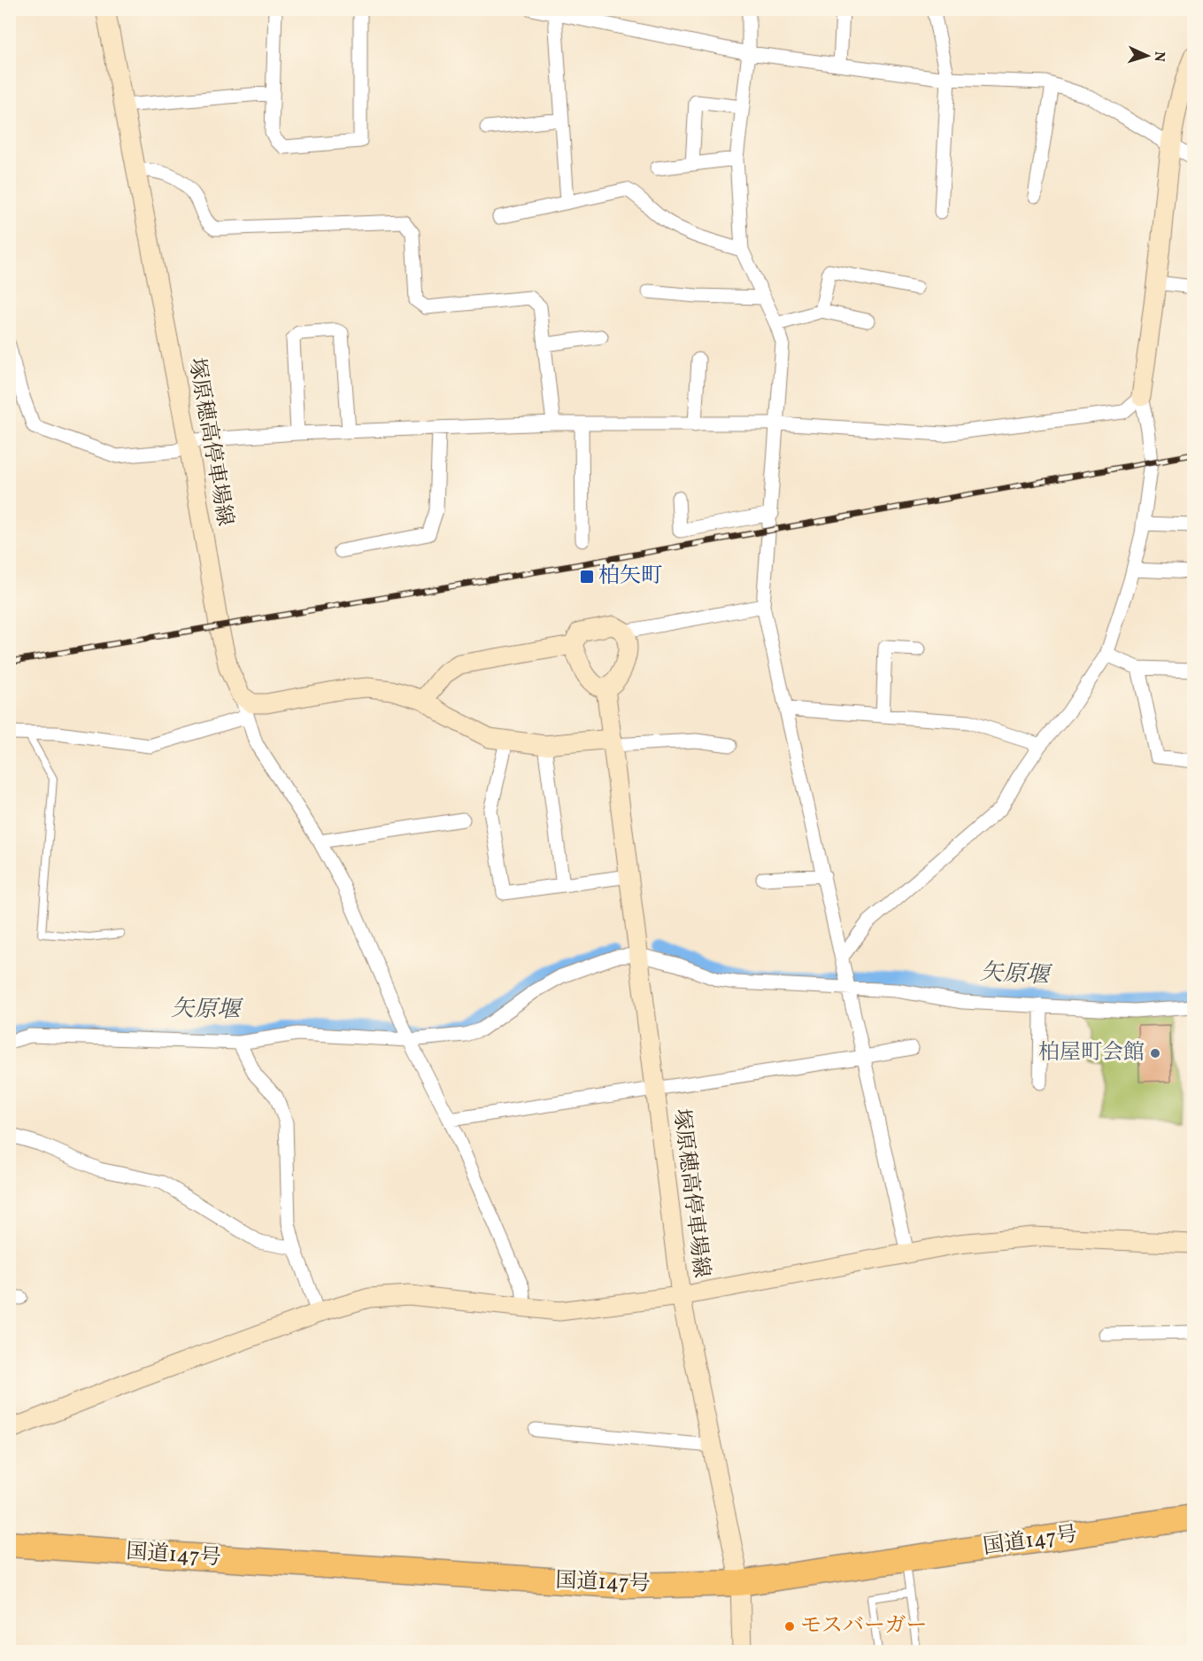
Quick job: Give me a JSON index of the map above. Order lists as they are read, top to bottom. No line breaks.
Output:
{"streets":{"highway":["国道147号"],"main road":["塚原穂高停車場線"]},"water":["矢原堰"],"places":{"transit":["柏矢町"],"other":["柏屋町会館","モスバーガー"]},"north":"right"}
